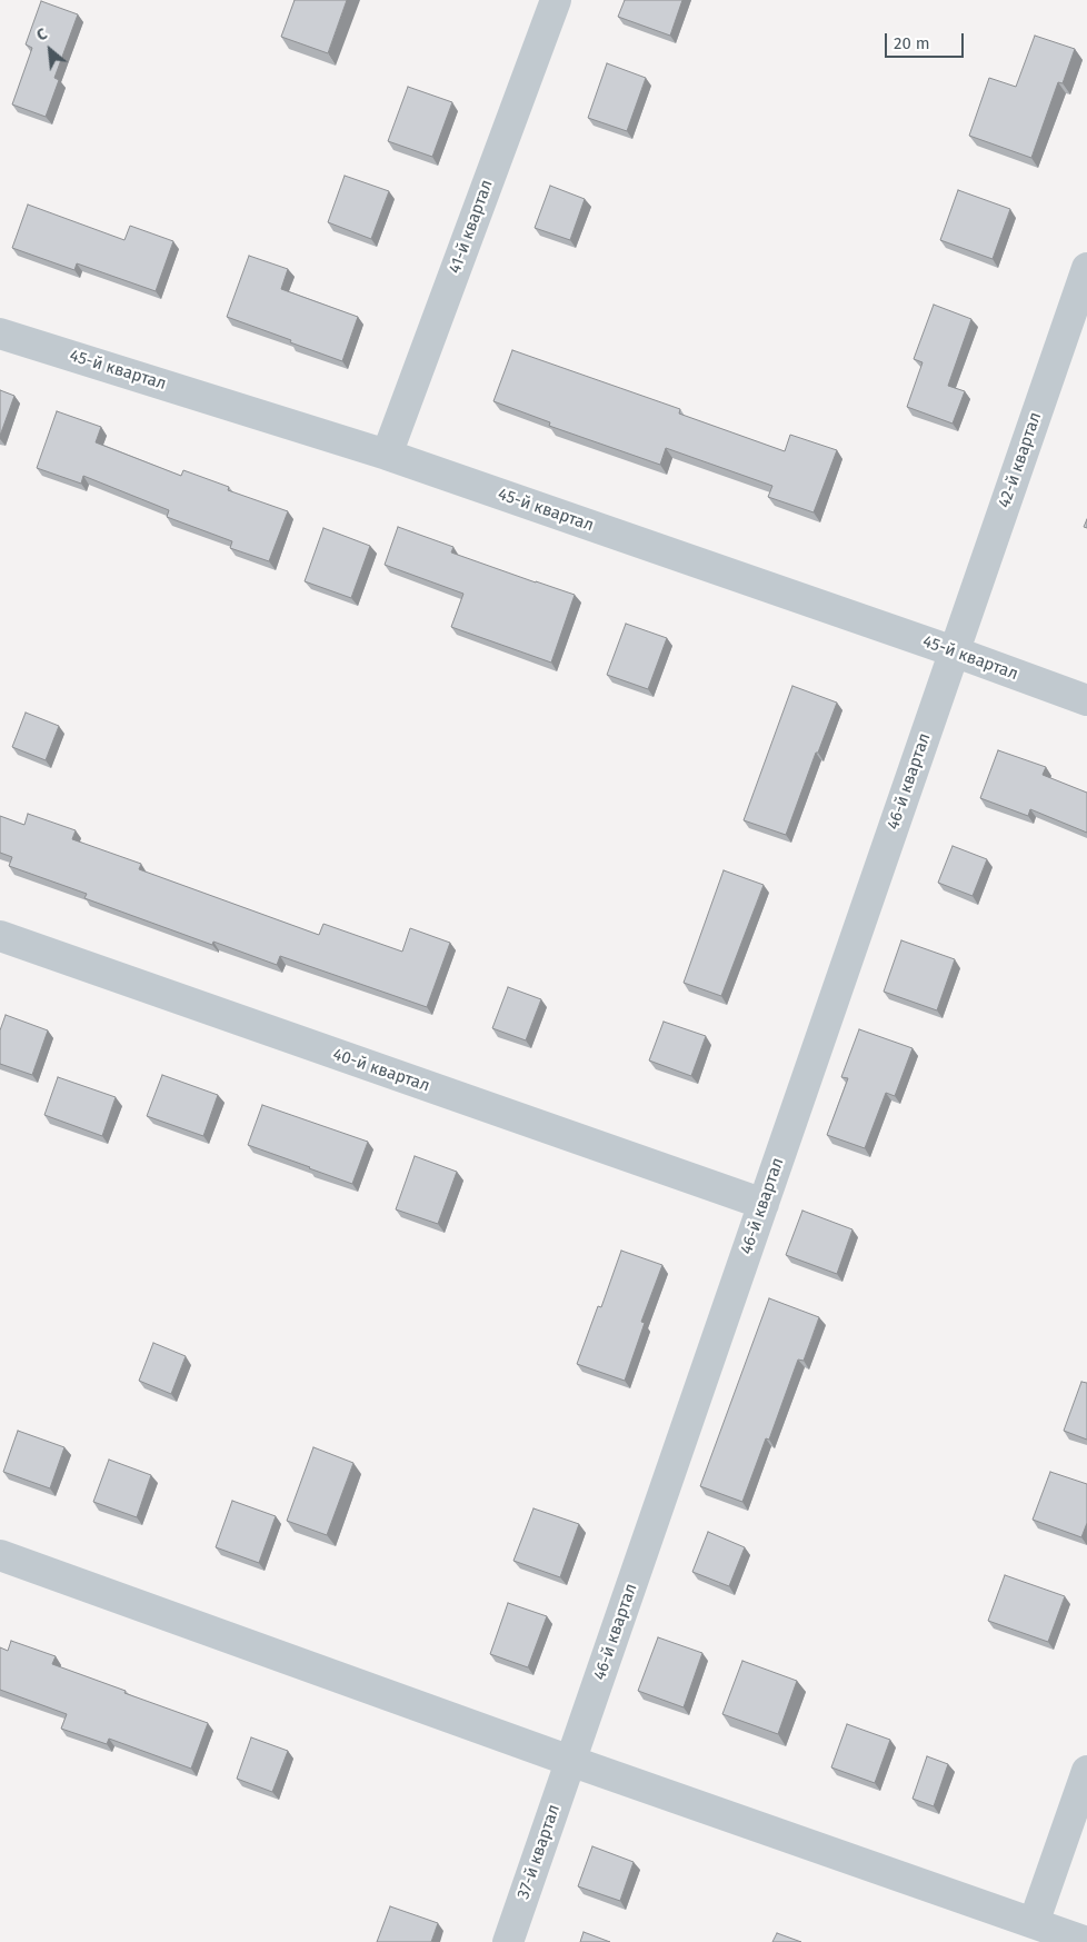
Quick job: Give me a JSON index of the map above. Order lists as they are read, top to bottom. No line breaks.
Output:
{"streets":{"street":["41-й квартал","45-й квартал","42-й квартал","46-й квартал","40-й квартал","37-й квартал"]},"crossings":[["41-й квартал","45-й квартал"],["45-й квартал","42-й квартал"],["45-й квартал","46-й квартал"],["42-й квартал","46-й квартал"],["46-й квартал","40-й квартал"],["46-й квартал","37-й квартал"]],"scale_bar":"20 m","north":"top left"}
